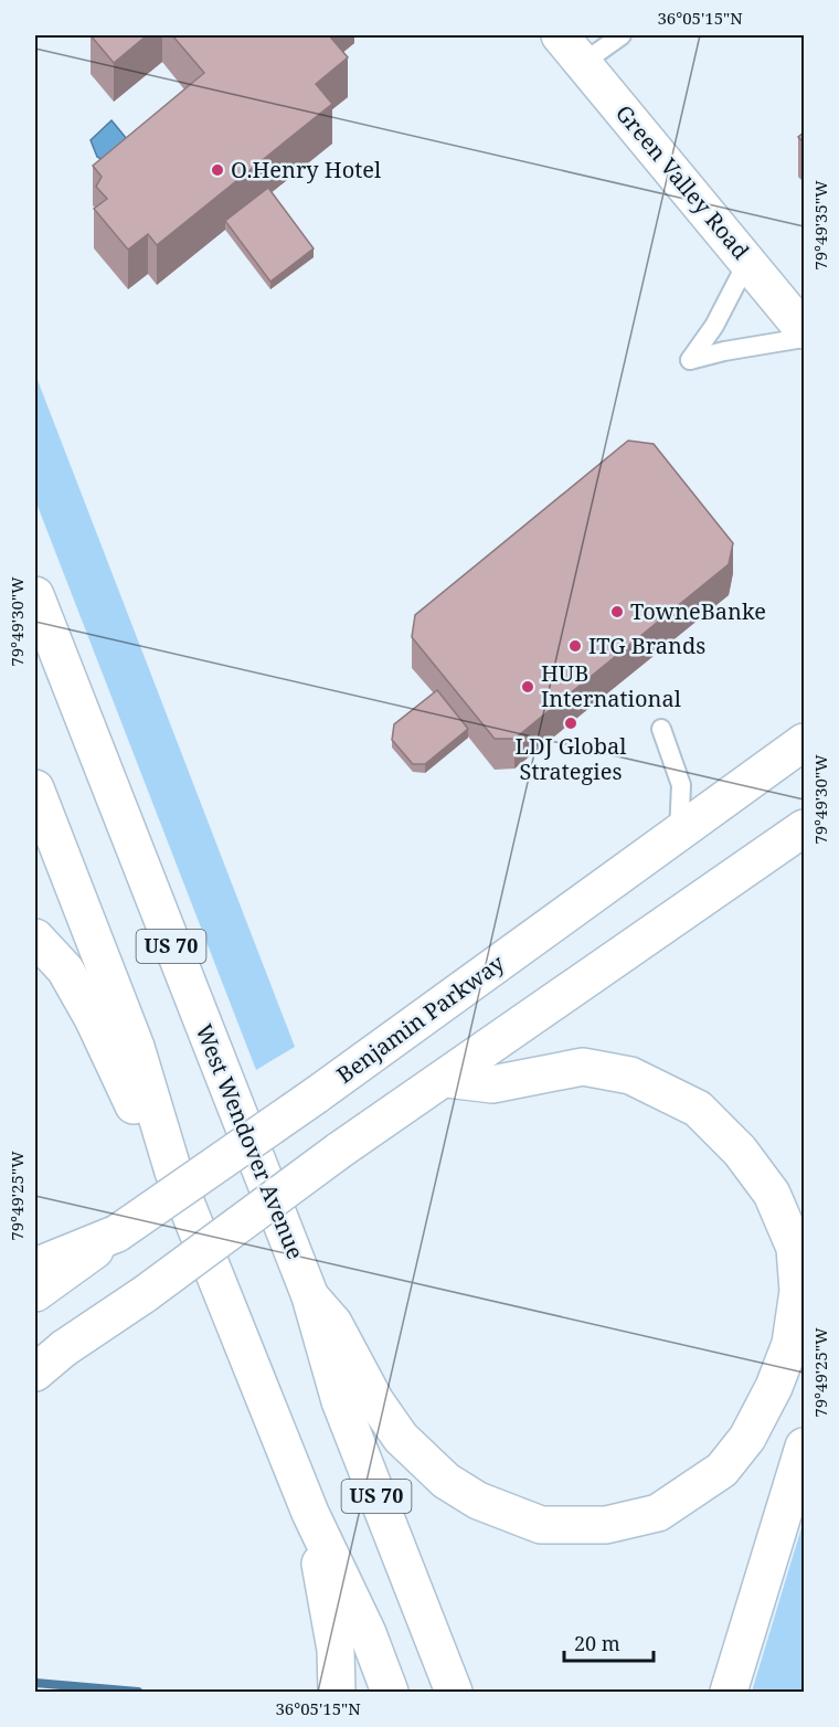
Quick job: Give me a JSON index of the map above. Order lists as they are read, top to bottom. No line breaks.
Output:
{"streets":{"main road":["Green Valley Road","US 70","Benjamin Parkway","West Wendover Avenue"]},"places":["O.Henry Hotel","TowneBanke","ITG Brands","HUB International","LDJ Global Strategies"],"scale_bar":"20 m","coordinates":["36°05'15\"N","79°49'35\"W","79°49'30\"W","79°49'25\"W"]}
